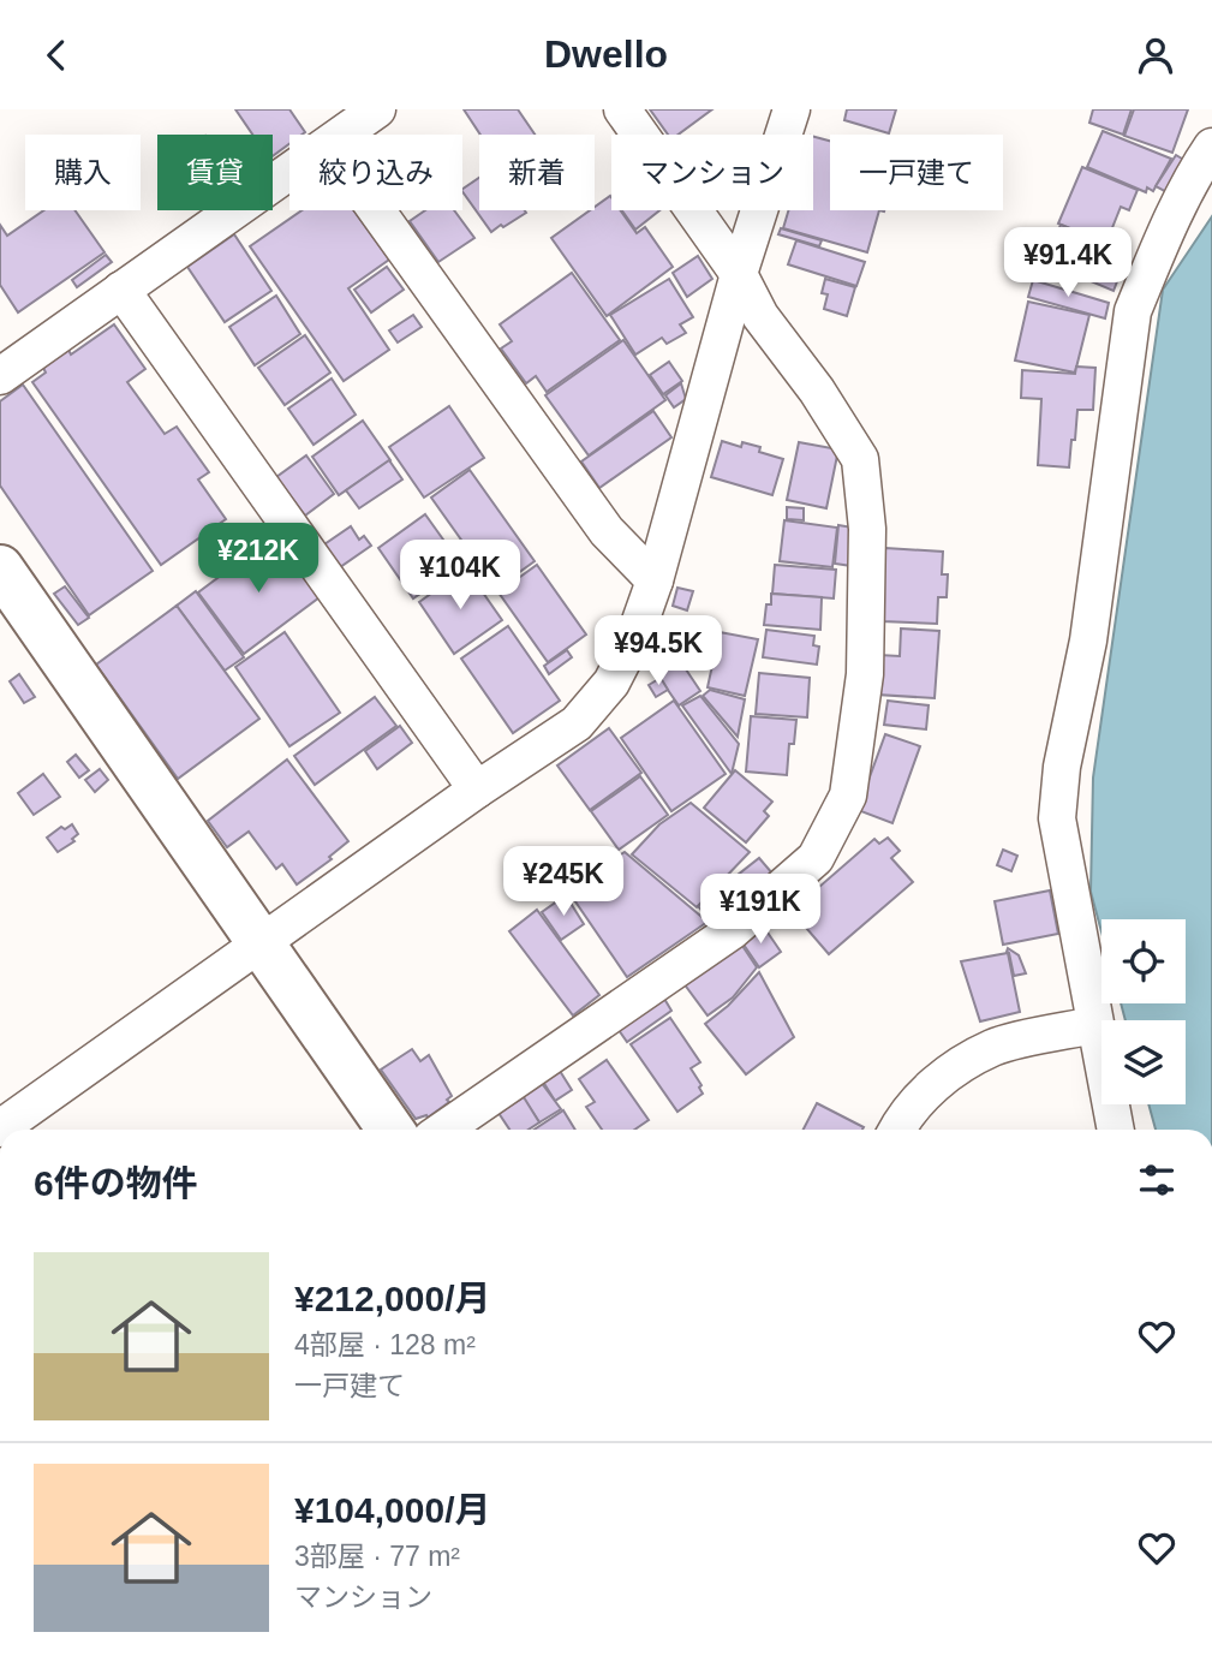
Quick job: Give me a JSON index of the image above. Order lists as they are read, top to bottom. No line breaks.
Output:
{"page":{"header":"Dwello","chip":["購入","賃貸","絞り込み","新着","マンション","一戸建て"],"price":["¥91.4K","¥212K","¥104K","¥94.5K","¥245K","¥191K"],"heading":"6件の物件","list":[{"name":"¥212,000/月","note":"4部屋 · 128 m² · 一戸建て"},{"name":"¥104,000/月","note":"3部屋 · 77 m² · マンション"}]}}
